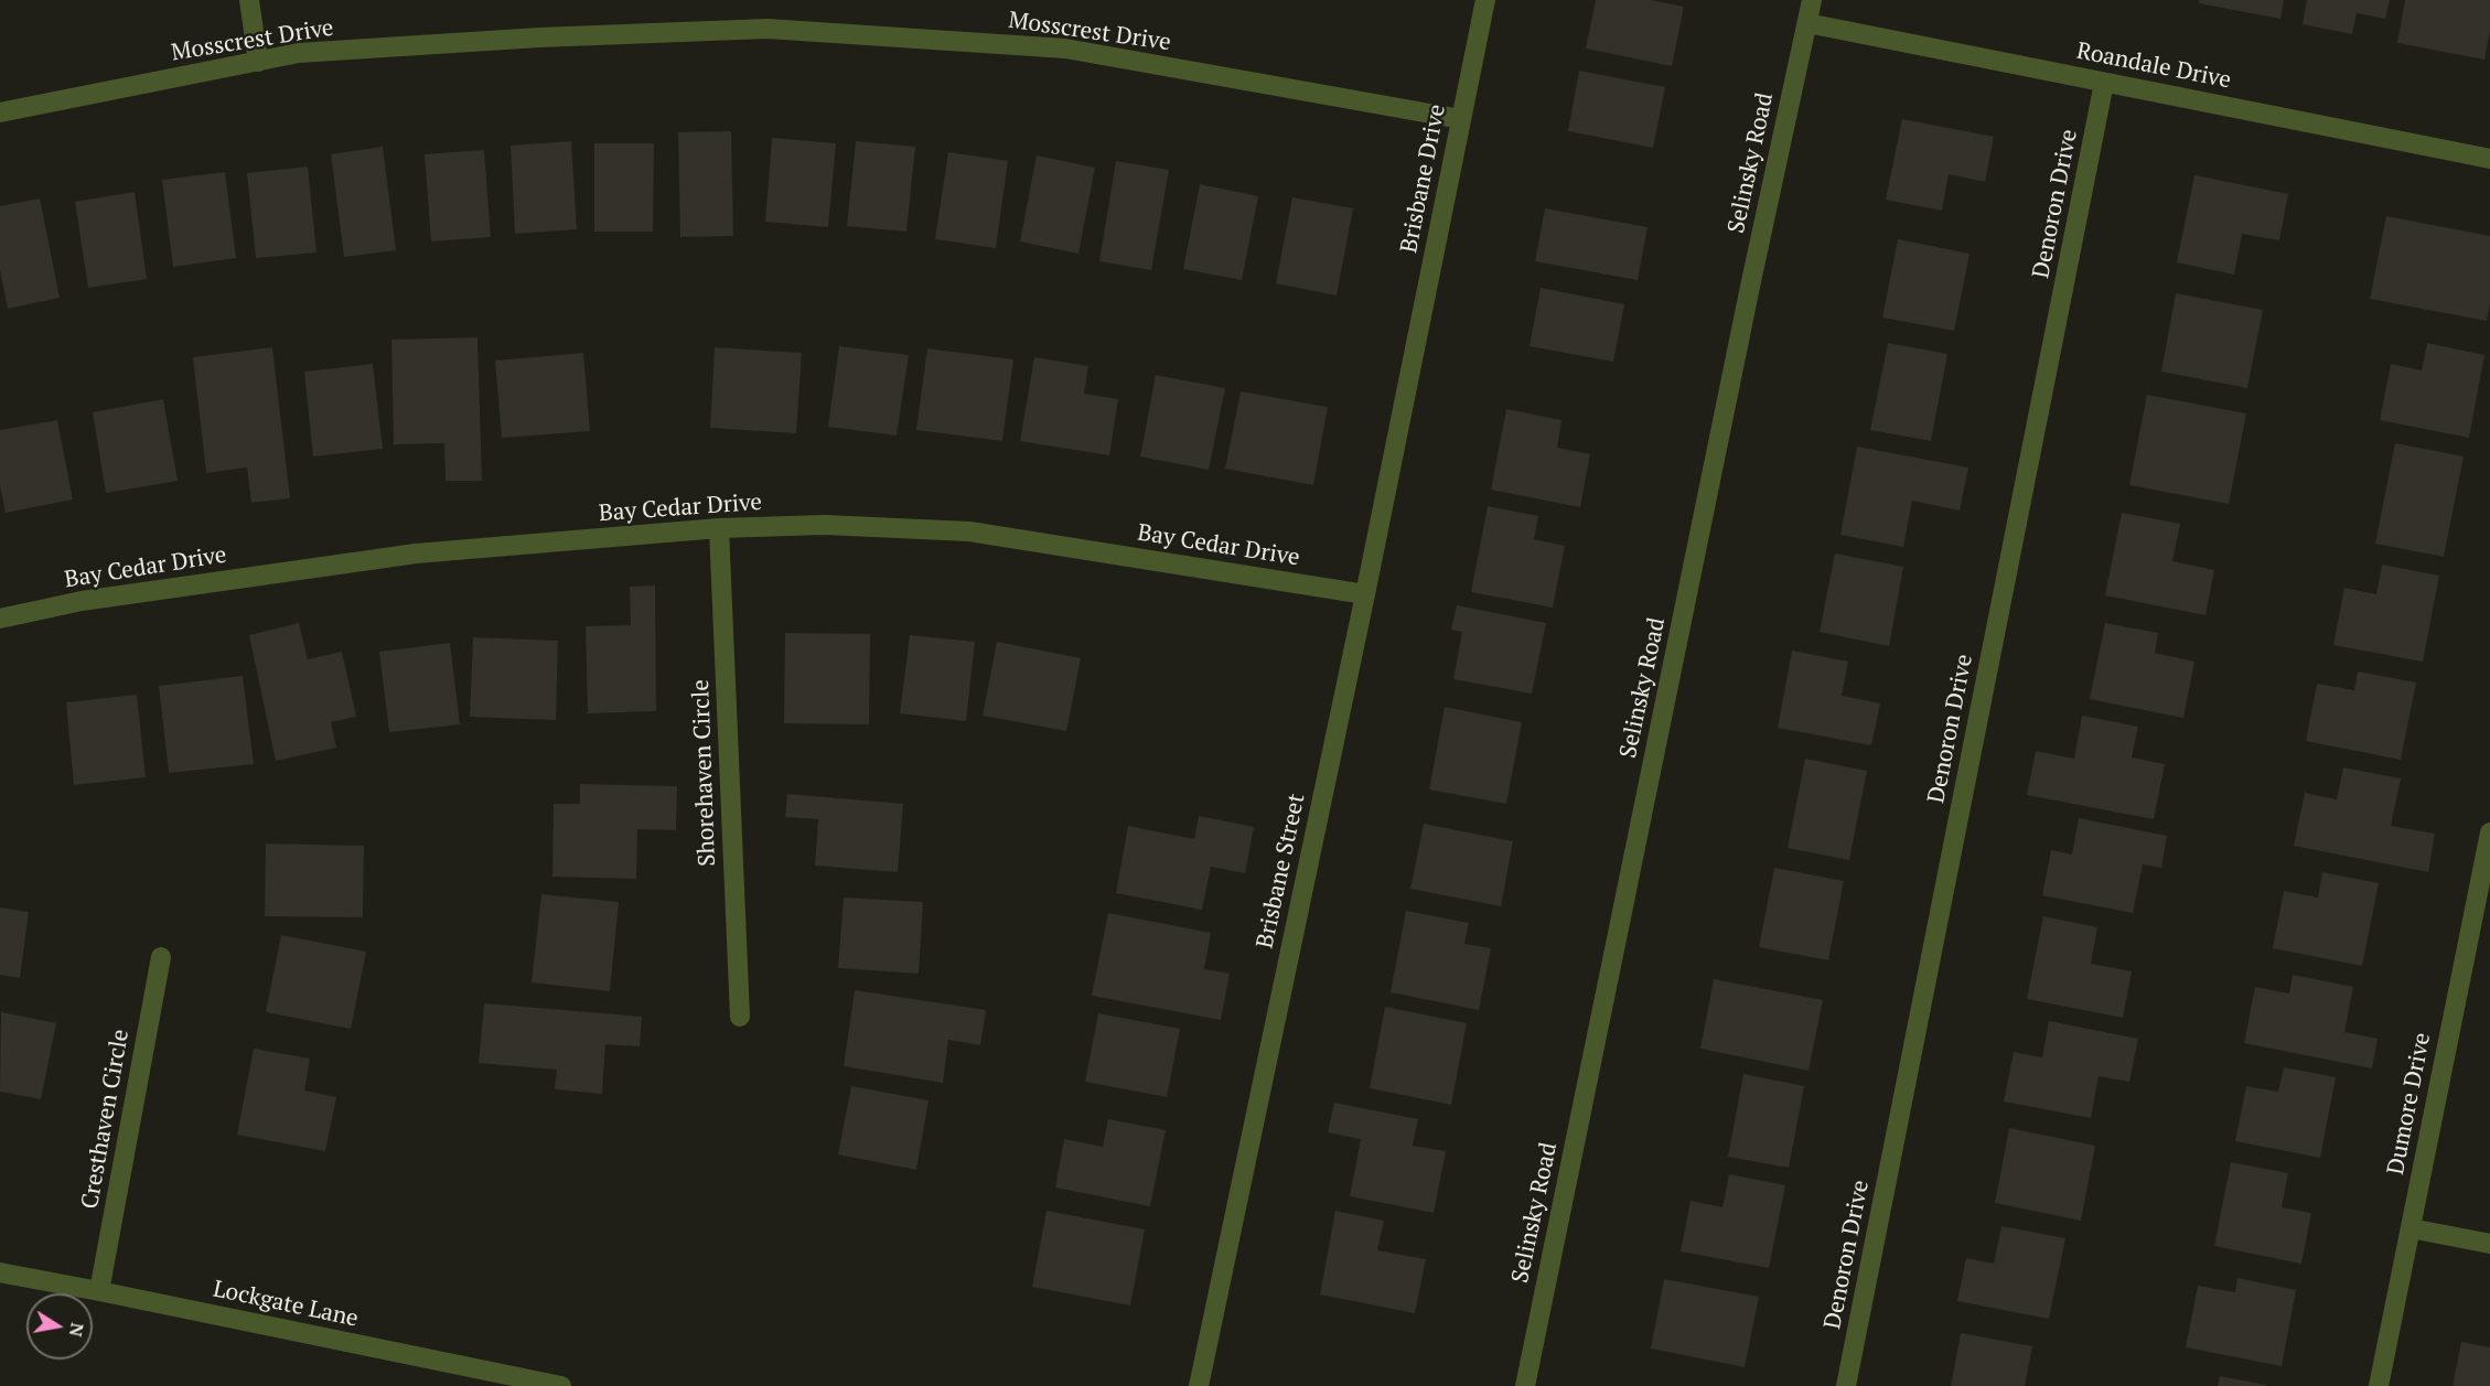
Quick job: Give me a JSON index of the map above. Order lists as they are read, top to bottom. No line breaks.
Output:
{"streets":{"street":["Mosscrest Drive","Roandale Drive","Selinsky Road","Brisbane Drive","Denoron Drive","Bay Cedar Drive","Shorehaven Circle","Brisbane Street","Dumore Drive","Cresthaven Circle","Lockgate Lane"]},"crossings":[["Mosscrest Drive","Brisbane Drive"],["Roandale Drive","Selinsky Road"],["Roandale Drive","Denoron Drive"],["Brisbane Drive","Brisbane Street"],["Bay Cedar Drive","Shorehaven Circle"],["Bay Cedar Drive","Brisbane Street"],["Cresthaven Circle","Lockgate Lane"]],"north":"right"}
